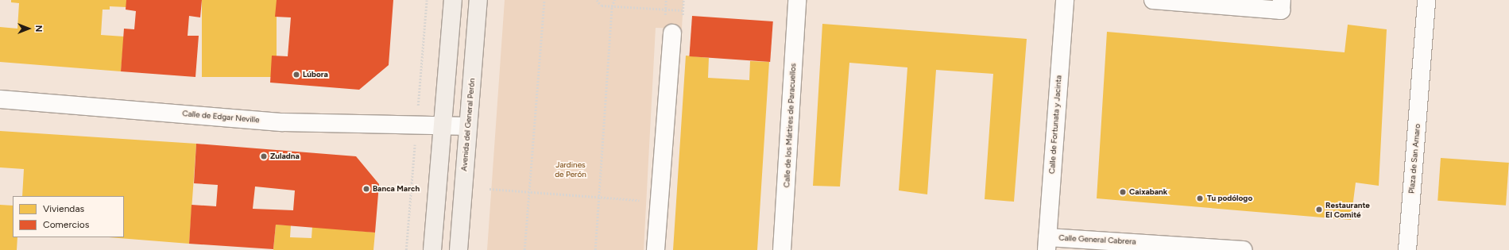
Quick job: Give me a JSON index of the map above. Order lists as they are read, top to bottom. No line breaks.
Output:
{"streets":{"main road":["Avenida del General Perón"],"street":["Calle de Edgar Neville","Calle de Fortunata y Jacinta","Calle de los Mártires de Paracuellos","Plaza de San Amaro","Calle General Cabrera"]},"crossings":[["Calle de Edgar Neville","Avenida del General Perón"],["Calle de Fortunata y Jacinta","Calle General Cabrera"]],"parks":["Jardines de Perón"],"places":["Lúbora","Zuladna","Banca March","Caixabank","Tu podólogo","Restaurante El Comité"],"legend":["Viviendas","Comercios"],"north":"right"}
